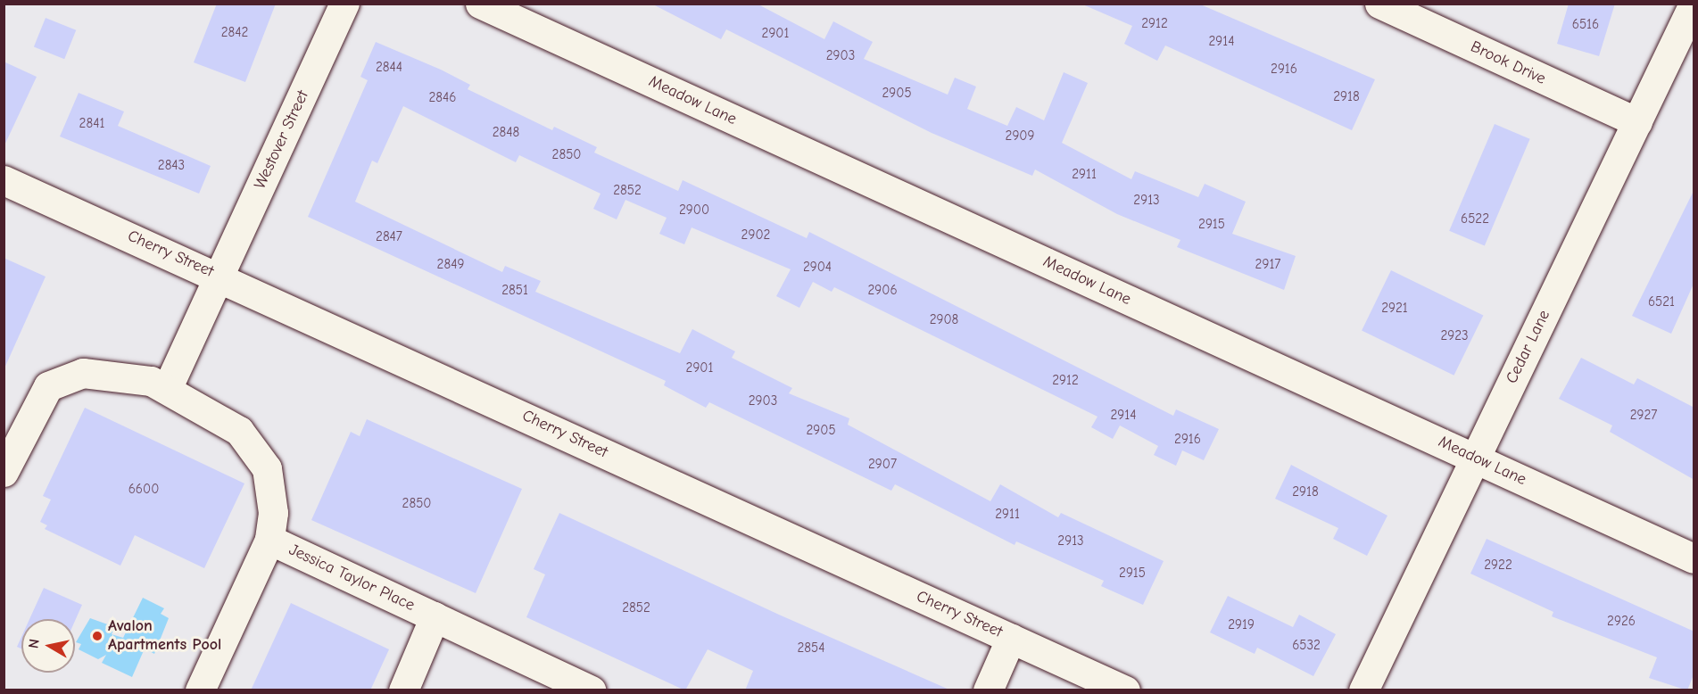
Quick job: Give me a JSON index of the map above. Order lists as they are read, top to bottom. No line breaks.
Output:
{"streets":{"street":["Brook Drive","Meadow Lane","Westover Street","Cherry Street","Cedar Lane","Jessica Taylor Place"]},"crossings":[["Brook Drive","Cedar Lane"],["Meadow Lane","Cedar Lane"],["Westover Street","Cherry Street"]],"places":["Avalon Apartments Pool"],"house_numbers":["2912","6516","2842","2901","2914","2903","2844","2916","2905","2918","2846","2841","2848","2909","2850","2843","2911","2852","2913","2900","6522","2915","2902","2847","2849","2917","2904","2851","2906","6521","2921","2908","2923","2901","2912","2903","2914","2927","2905","2916","2907","6600","2918","2850","2911","2913","2922","2915","2852","2926","2919","6532","2854"],"north":"left"}
